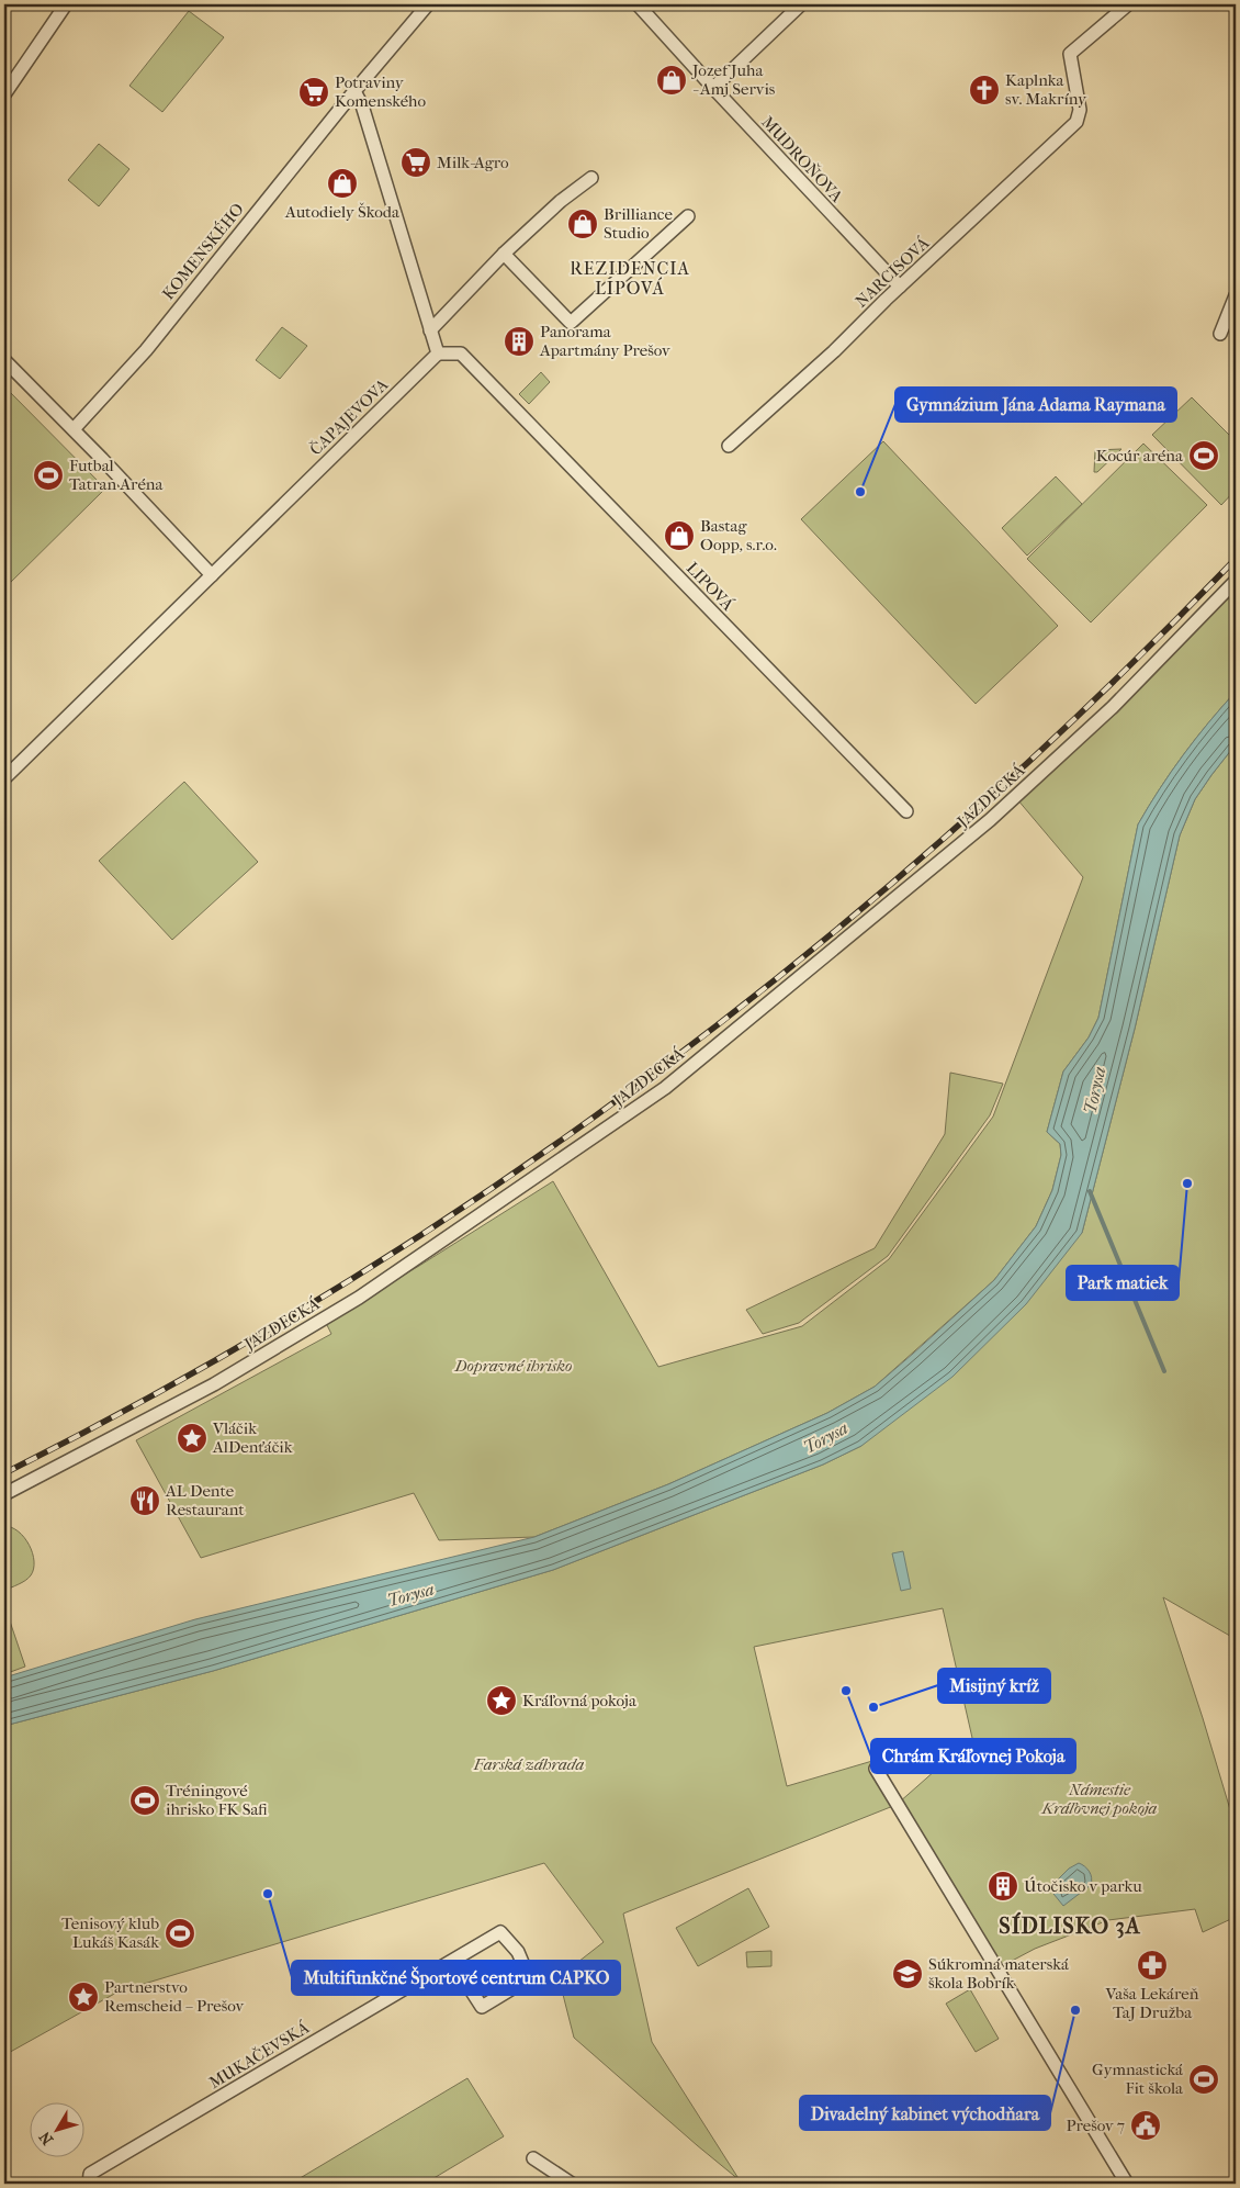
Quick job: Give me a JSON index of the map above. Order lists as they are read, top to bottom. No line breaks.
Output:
{"streets":{"street":["MUDROŇOVA","KOMENSKÉHO","NARCISOVÁ","ČAPAJEVOVA","LIPOVÁ","JAZDECKÁ","MUKAČEVSKÁ"]},"crossings":[["MUDROŇOVA","NARCISOVÁ"],["ČAPAJEVOVA","LIPOVÁ"]],"districts":["REZIDENCIA LIPOVÁ","SÍDLISKO 3A"],"water":["Torysa"],"parks":["Dopravné ihrisko","Farská záhrada","Námestie Kráľovnej pokoja"],"places":{"shop":["Jozef Juha - Amj Servis","Autodiely Škoda","Brilliance Studio","Bastag Oopp, s.r.o."],"church":["Kaplnka sv. Makríny"],"supermarket":["Potraviny Komenského","Milk-Agro"],"building":["Panorama Apartmány Prešov","Útočisko v parku"],"sports":["Kocúr aréna","Futbal Tatran Aréna","Tréningové ihrisko FK Safi","Tenisový klub Lukáš Kasák","Gymnastická Fit škola"],"other":["Gymnázium Jána Adama Raymana","Park matiek","Chrám Kráľovnej Pokoja","Misijný kríž","Multifunkčné Športové centrum CAPKO","Divadelný kabinet východňara"],"place":["Vláčik AlDenťáčik","Kráľovná pokoja","Partnerstvo Remscheid – Prešov"],"restaurant":["AL Dente Restaurant"],"pharmacy":["Vaša Lekáreň TaJ Družba"],"school or university":["Súkromná materská škola Bobrík"],"public building":["Prešov 7"]},"north":"bottom left"}
